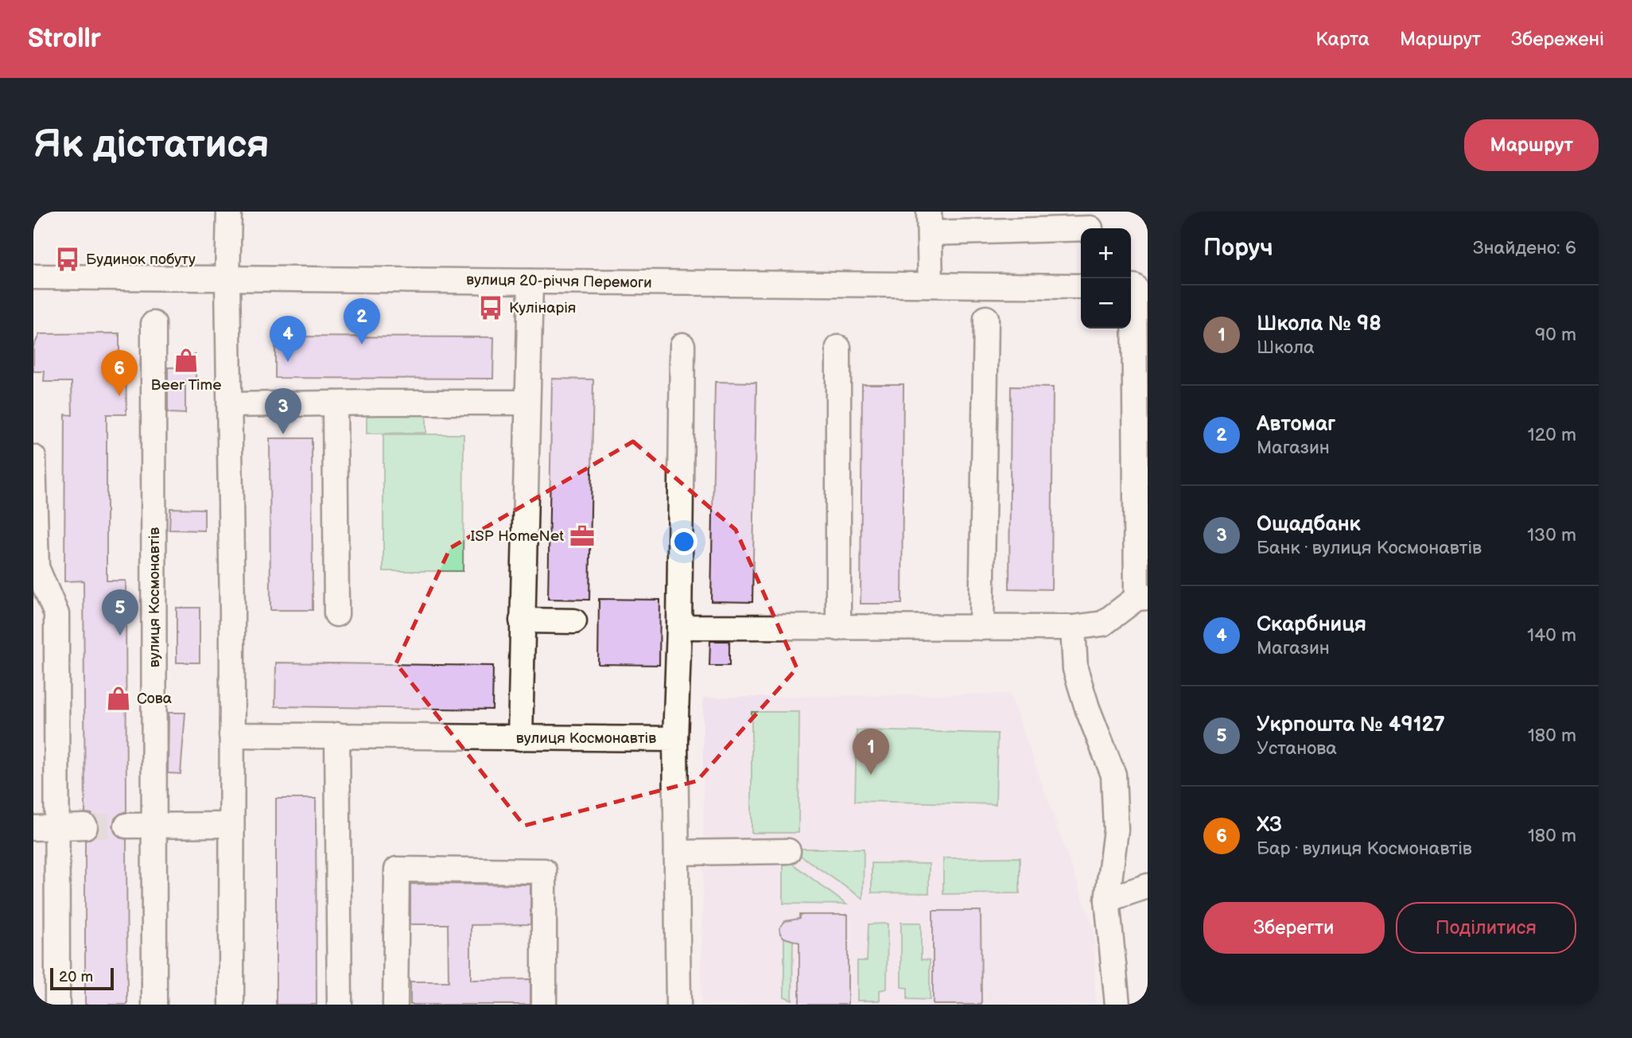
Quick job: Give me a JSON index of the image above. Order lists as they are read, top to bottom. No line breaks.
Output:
{"streets":{"street":["вулиця 20-річчя Перемоги","вулиця Космонавтів"]},"places":{"bus stop":["Будинок побуту","Кулінарія"],"shop":["Beer Time","Сова"],"office":["ISP HomeNet"]},"scale_bar":"20 m","page":{"header":"Strollr","nav":["Карта","Маршрут","Збережені"],"buttons":["Маршрут",["Зберегти","Поділитися"]],"title":"Як дістатися","heading":["Поруч","Знайдено: 6"],"map_buttons":["+","−"],"list":[{"mark":"1","name":"Школа № 98","note":"Школа","value":"90 m"},{"mark":"2","name":"Автомаг","note":"Магазин","value":"120 m"},{"mark":"3","name":"Ощадбанк","note":"Банк · вулиця Космонавтів","value":"130 m"},{"mark":"4","name":"Скарбниця","note":"Магазин","value":"140 m"},{"mark":"5","name":"Укрпошта № 49127","note":"Установа","value":"180 m"},{"mark":"6","name":"ХЗ","note":"Бар · вулиця Космонавтів","value":"180 m"}],"pins":["2","4","6","3","5","1"],"scale":"20 m"}}
